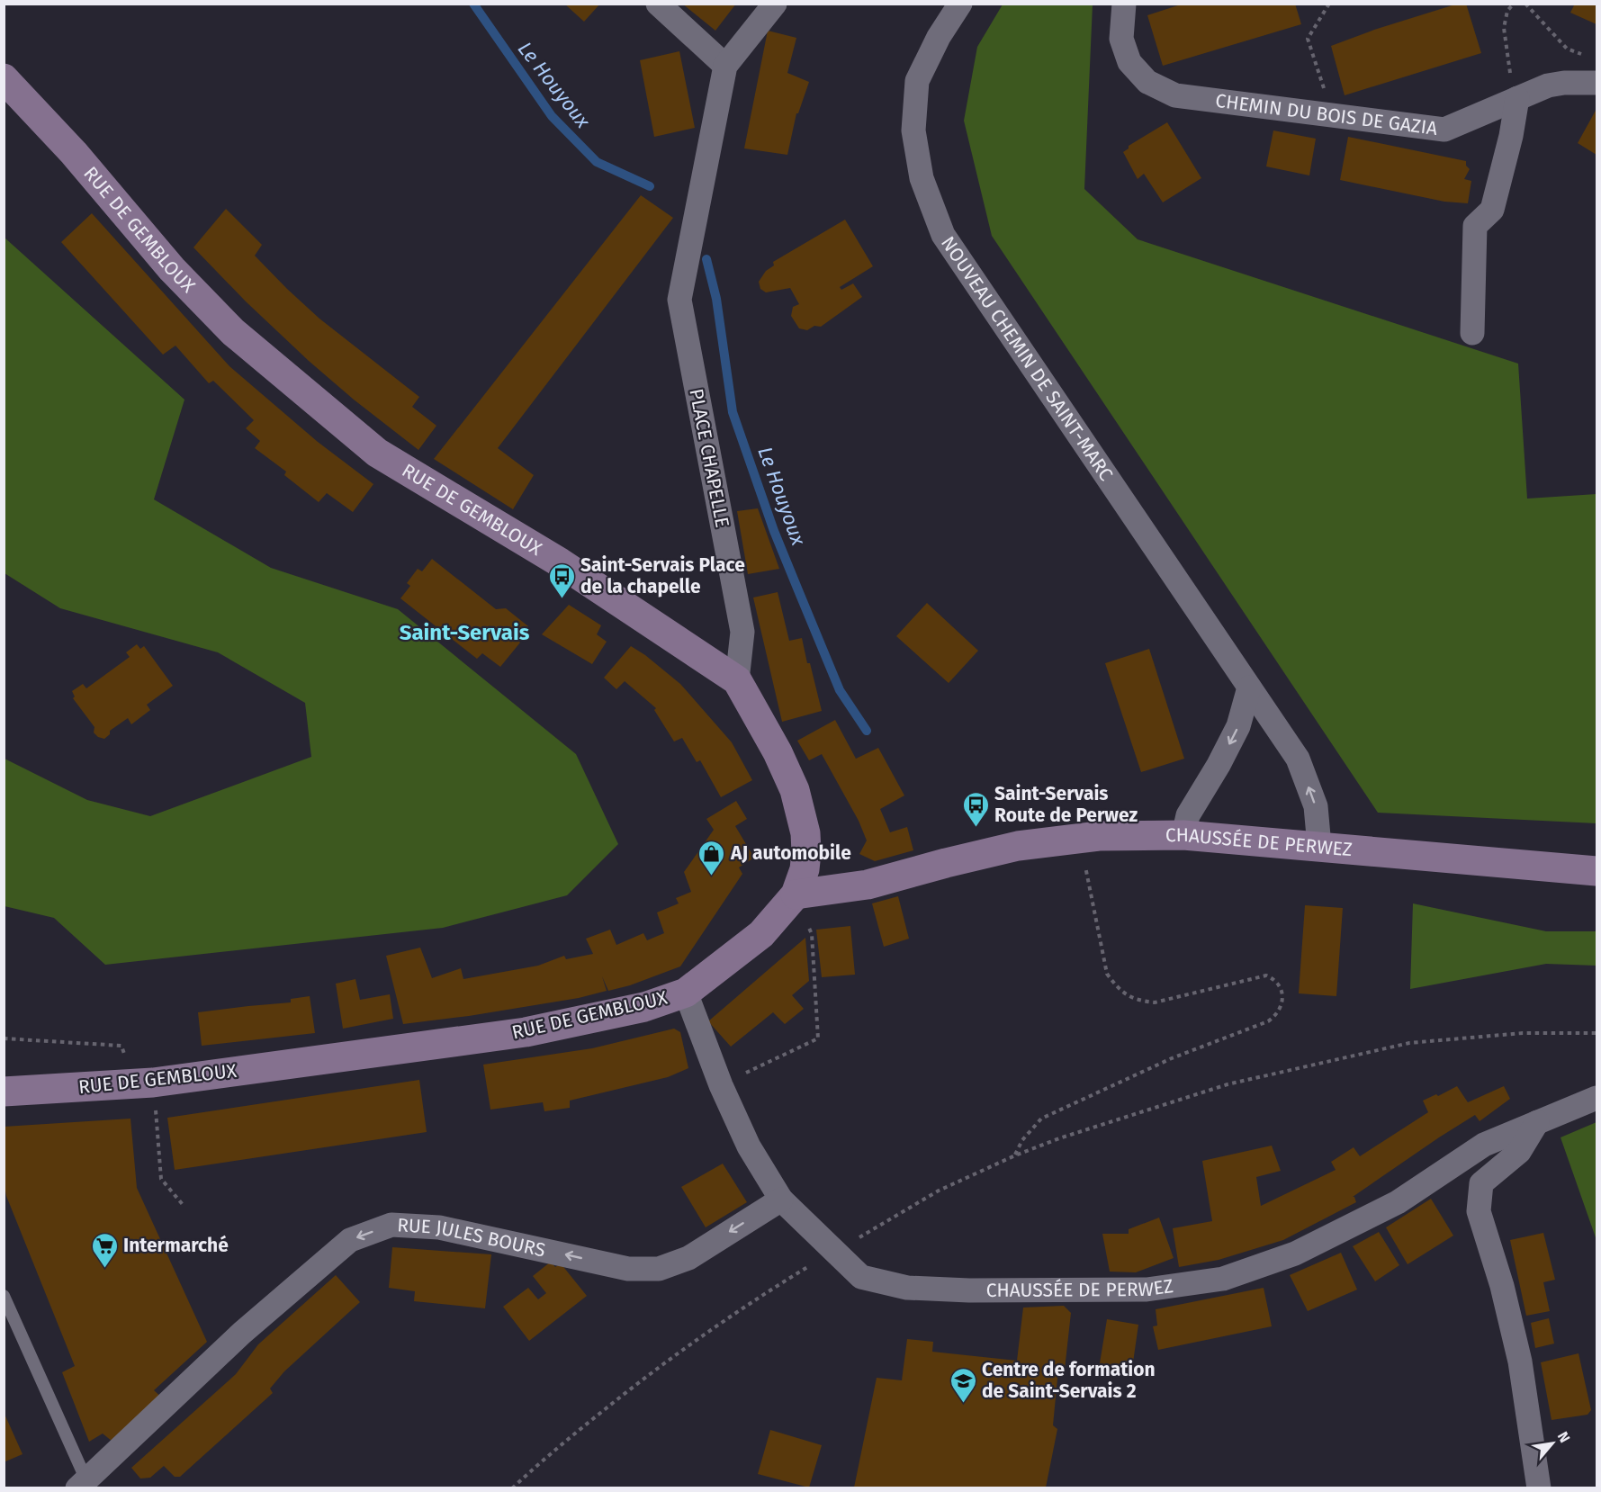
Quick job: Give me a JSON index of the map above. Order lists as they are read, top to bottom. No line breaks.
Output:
{"streets":{"main road":["RUE DE GEMBLOUX","CHAUSSÉE DE PERWEZ"],"street":["CHEMIN DU BOIS DE GAZIA","NOUVEAU CHEMIN DE SAINT-MARC","PLACE CHAPELLE","RUE JULES BOURS"]},"crossings":[["RUE DE GEMBLOUX","PLACE CHAPELLE"],["RUE DE GEMBLOUX","CHAUSSÉE DE PERWEZ"],["NOUVEAU CHEMIN DE SAINT-MARC","CHAUSSÉE DE PERWEZ"],["CHAUSSÉE DE PERWEZ","RUE JULES BOURS"]],"one_way":["RUE JULES BOURS"],"districts":["Saint-Servais"],"water":["Le Houyoux"],"places":{"bus stop":["Saint-Servais Place de la chapelle","Saint-Servais Route de Perwez"],"shop":["AJ automobile"],"supermarket":["Intermarché"],"school or university":["Centre de formation de Saint-Servais 2"]},"north":"top right"}
